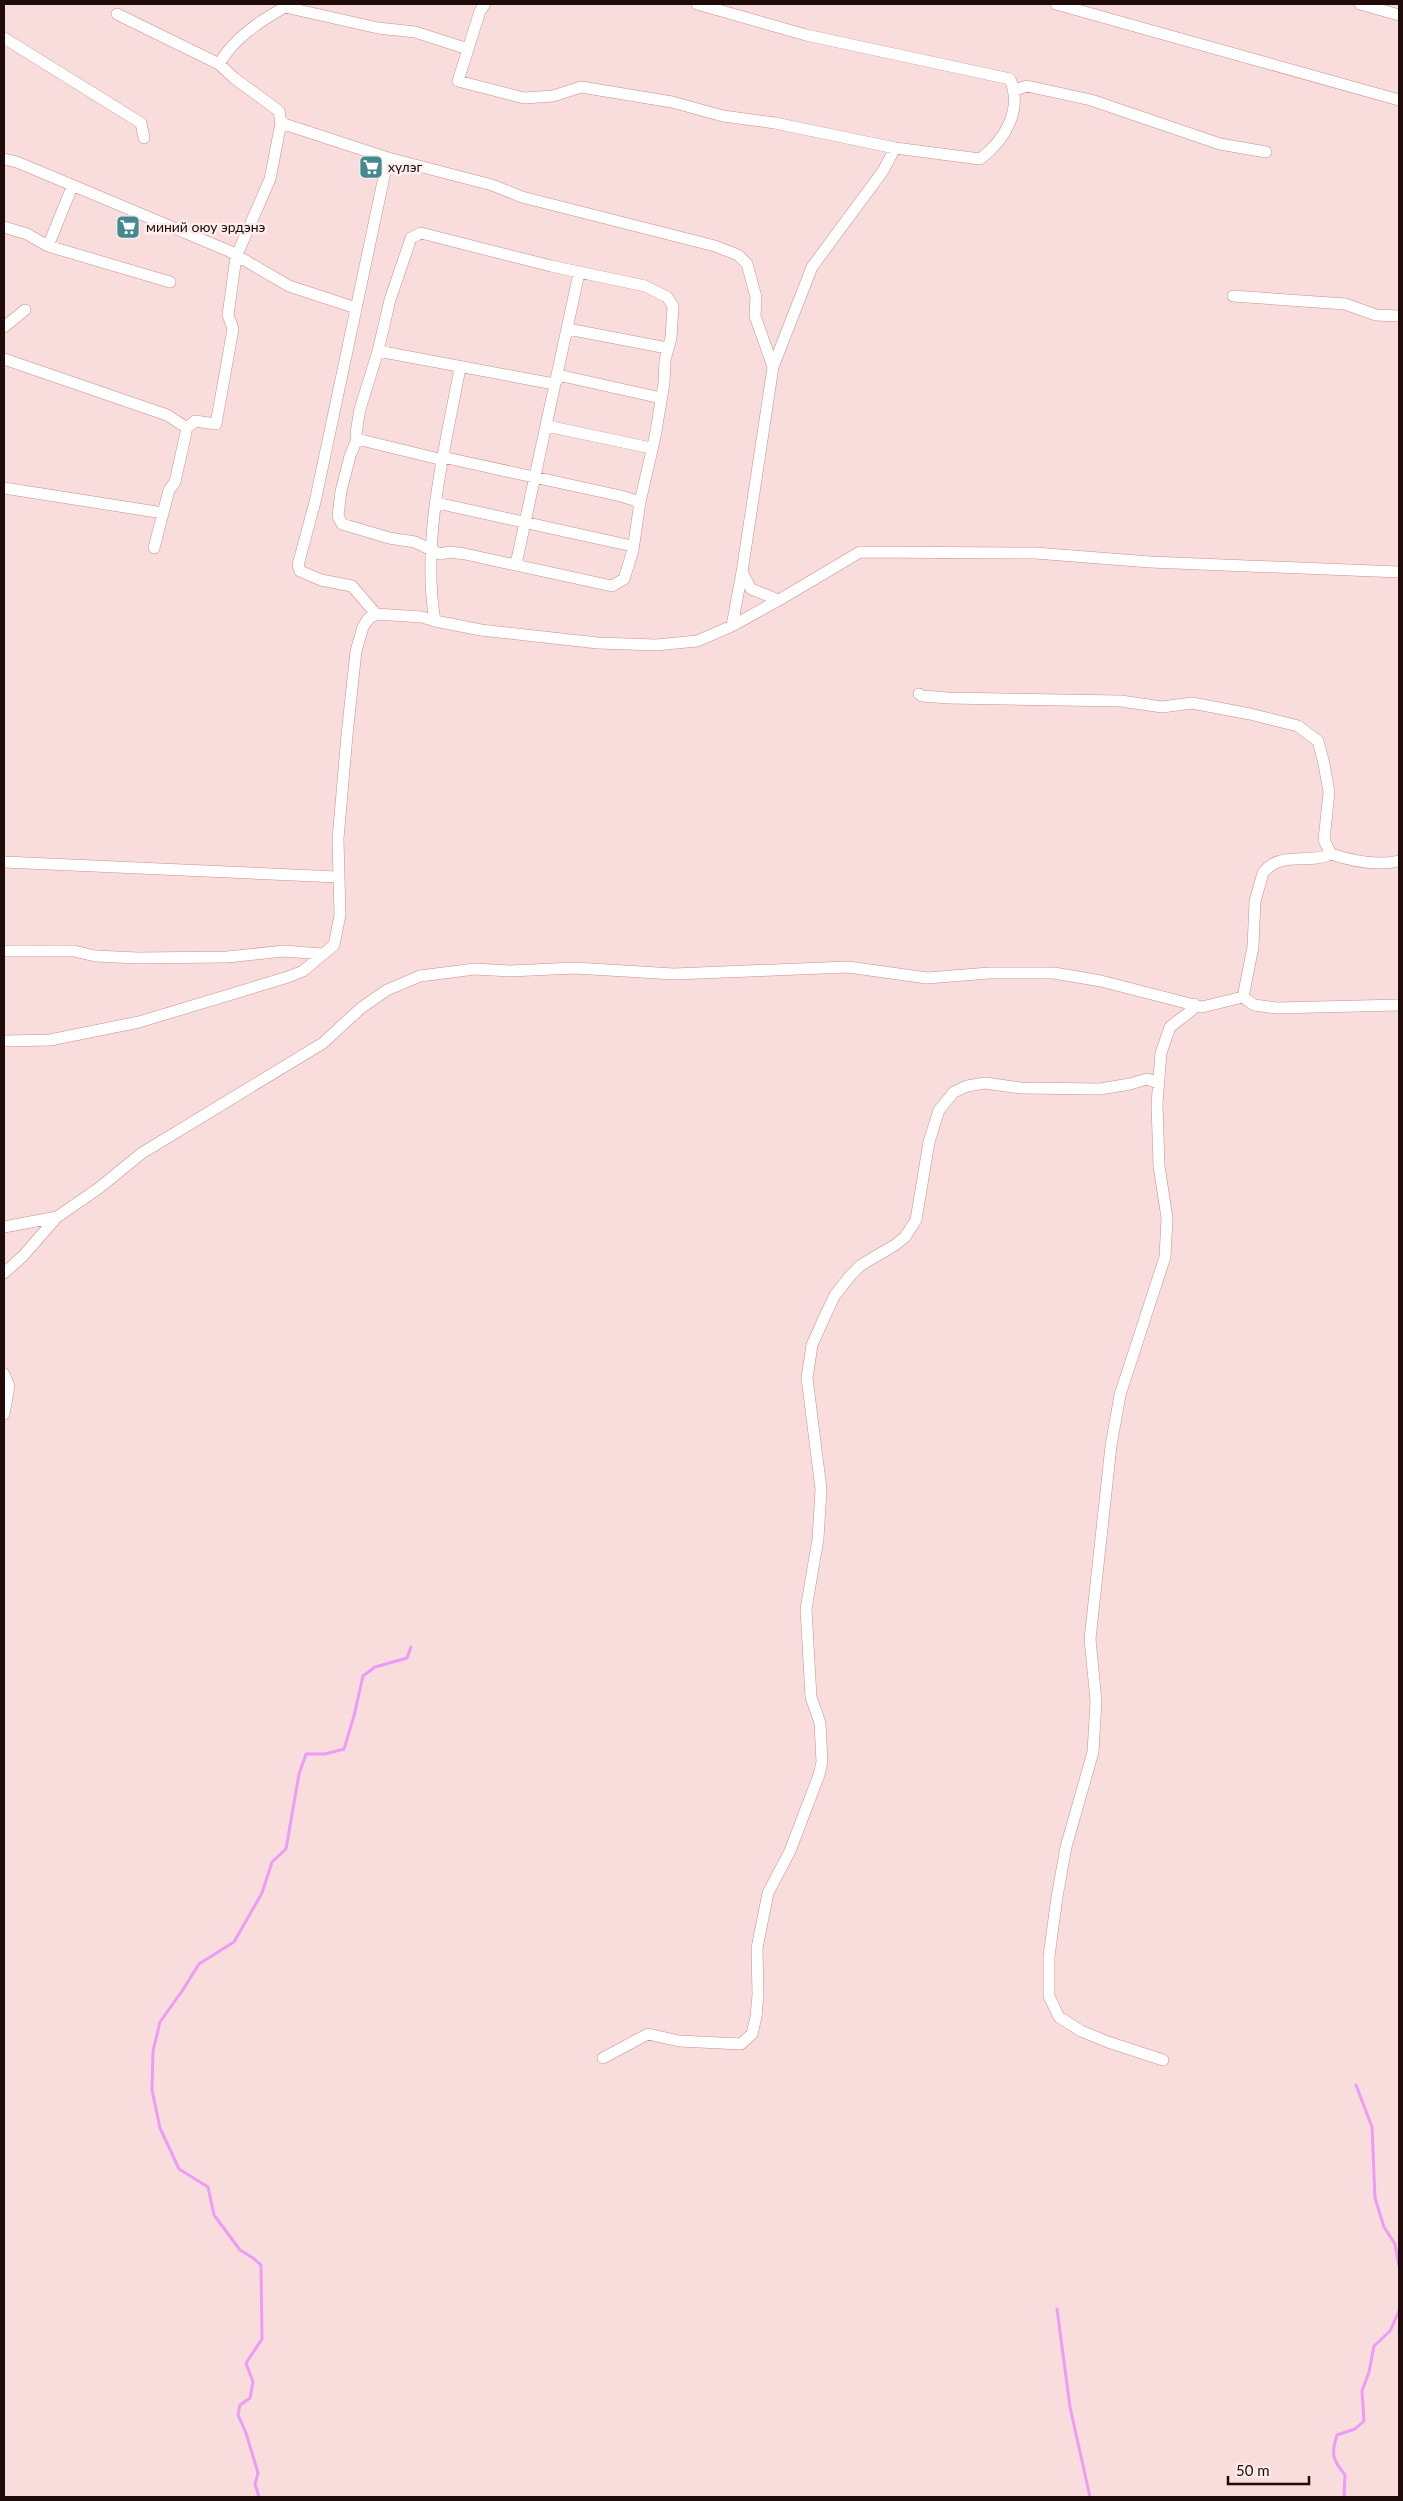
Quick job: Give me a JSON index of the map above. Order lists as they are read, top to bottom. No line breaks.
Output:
{"places":{"supermarket":["хүлэг","миний оюу эрдэнэ"]},"scale_bar":"50 m"}
